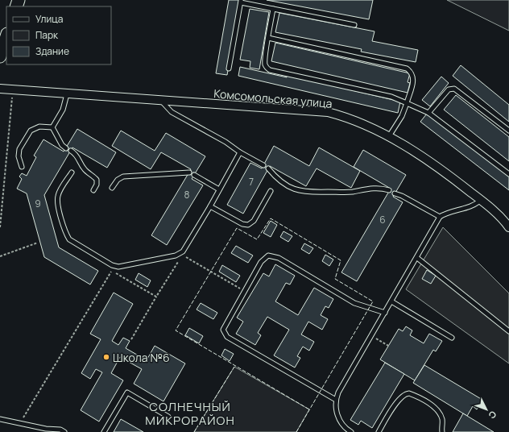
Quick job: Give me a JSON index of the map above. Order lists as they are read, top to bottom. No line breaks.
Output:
{"streets":{"street":["Комсомольская улица"]},"districts":["СОЛНЕЧНЫЙ МИКРОРАЙОН"],"places":["Школа №6"],"house_numbers":["7","8","9","6"],"legend":["Улица","Парк","Здание"],"north":"bottom right"}
